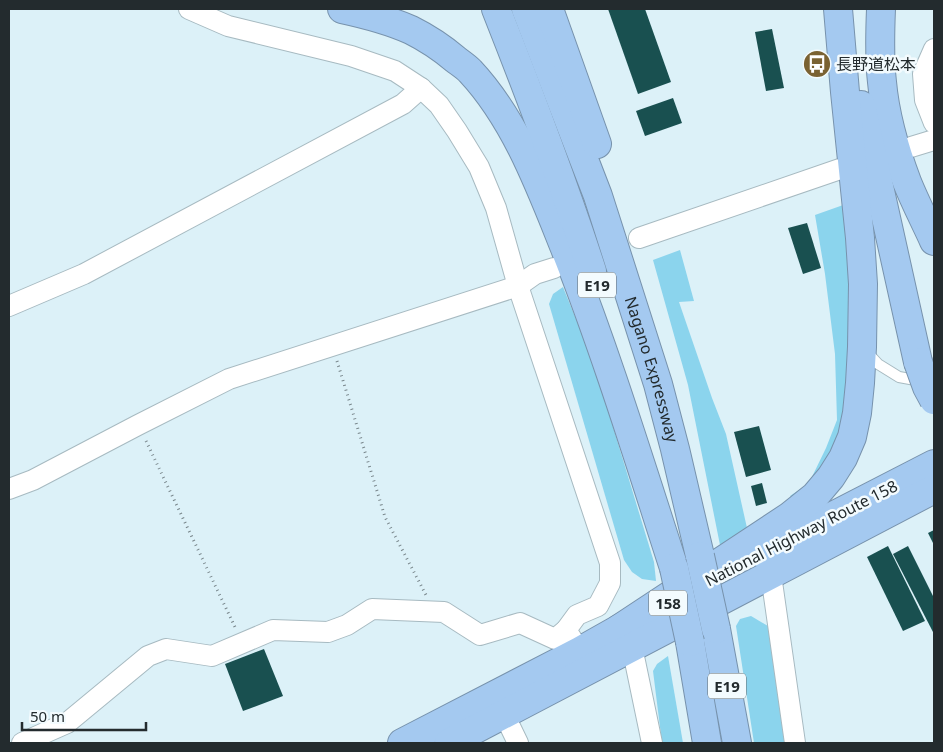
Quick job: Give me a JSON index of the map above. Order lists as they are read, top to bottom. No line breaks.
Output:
{"streets":{"highway":["E19","Nagano Expressway","National Highway Route 158","158"]},"places":{"bus stop":["長野道松本"]},"scale_bar":"50 m"}
